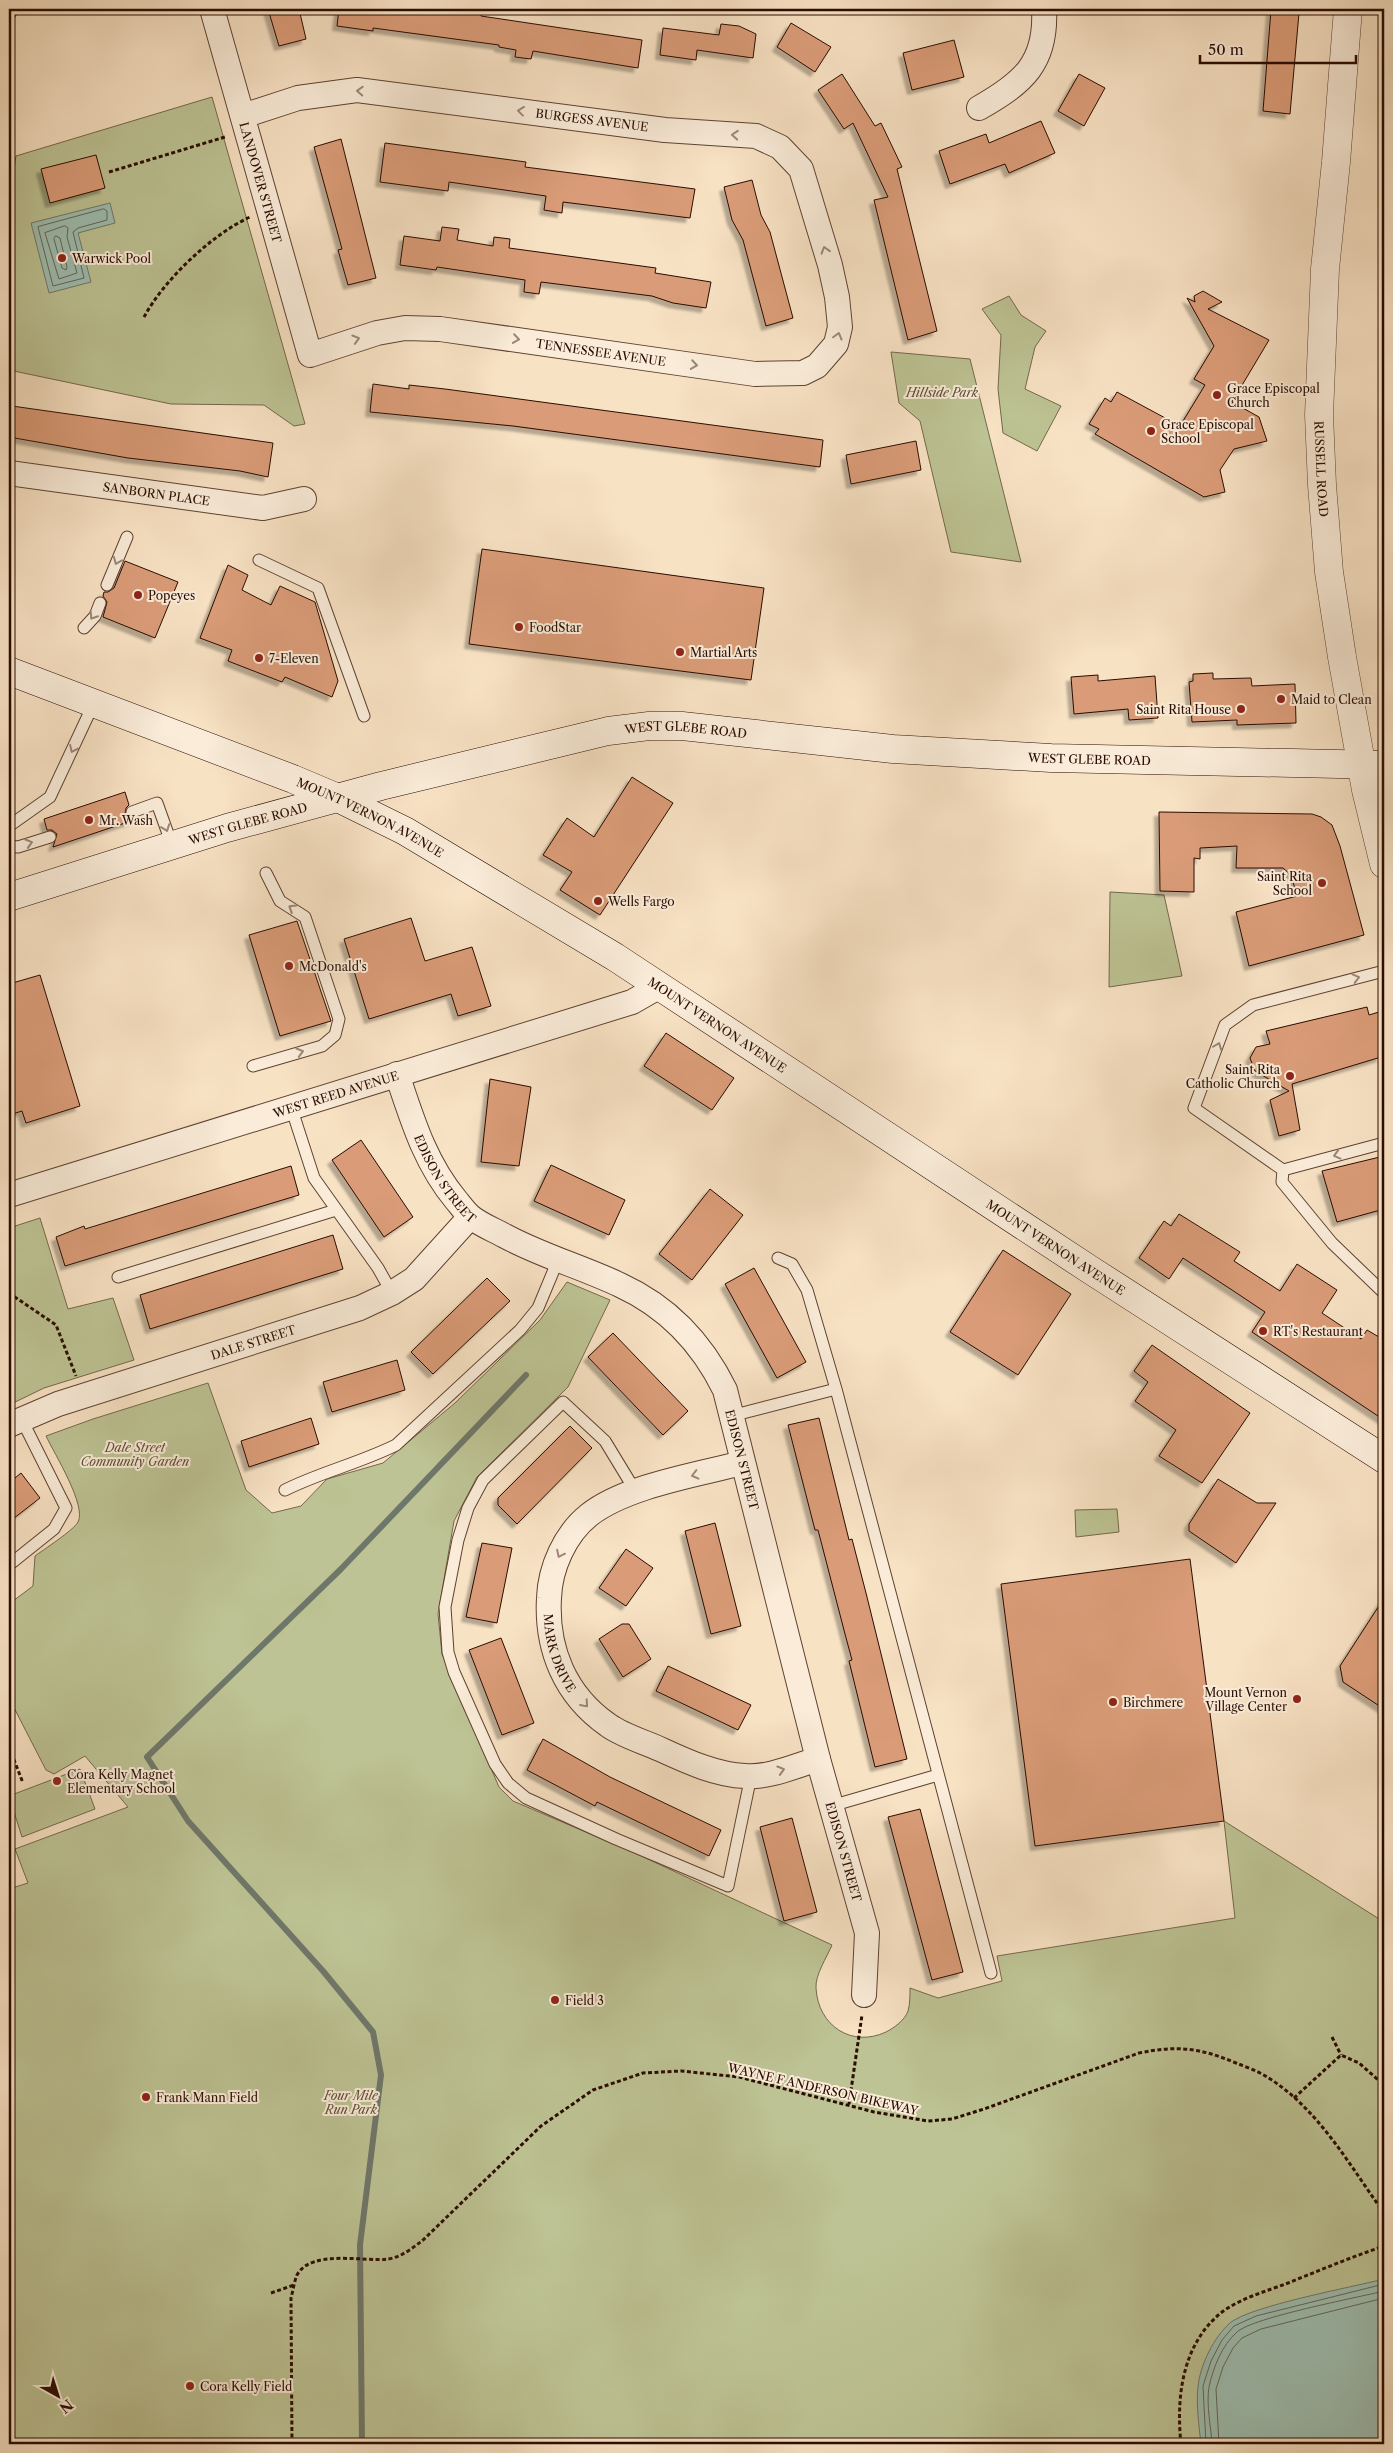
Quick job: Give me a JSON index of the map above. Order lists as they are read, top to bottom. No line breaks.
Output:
{"streets":{"main road":["RUSSELL ROAD","WEST GLEBE ROAD","MOUNT VERNON AVENUE"],"street":["BURGESS AVENUE","LANDOVER STREET","TENNESSEE AVENUE","SANBORN PLACE","WEST REED AVENUE","EDISON STREET","DALE STREET","MARK DRIVE"],"path":["WAYNE F ANDERSON BIKEWAY"]},"crossings":[["BURGESS AVENUE","LANDOVER STREET"],["BURGESS AVENUE","TENNESSEE AVENUE"],["LANDOVER STREET","TENNESSEE AVENUE"],["RUSSELL ROAD","WEST GLEBE ROAD"],["WEST GLEBE ROAD","MOUNT VERNON AVENUE"],["MOUNT VERNON AVENUE","WEST REED AVENUE"],["WEST REED AVENUE","EDISON STREET"],["EDISON STREET","DALE STREET"],["EDISON STREET","MARK DRIVE"]],"one_way":["BURGESS AVENUE","TENNESSEE AVENUE"],"parks":["Hillside Park","Dale Street Community Garden","Four Mile Run Park"],"places":["Warwick Pool","Grace Episcopal Church","Grace Episcopal School","Popeyes","FoodStar","Martial Arts","7-Eleven","Maid to Clean","Saint Rita House","Mr. Wash","Saint Rita School","Wells Fargo","McDonald's","Saint Rita Catholic Church","RT's Restaurant","Mount Vernon Village Center","Birchmere","Cora Kelly Magnet Elementary School","Field 3","Frank Mann Field","Cora Kelly Field"],"scale_bar":"50 m","north":"bottom right"}
